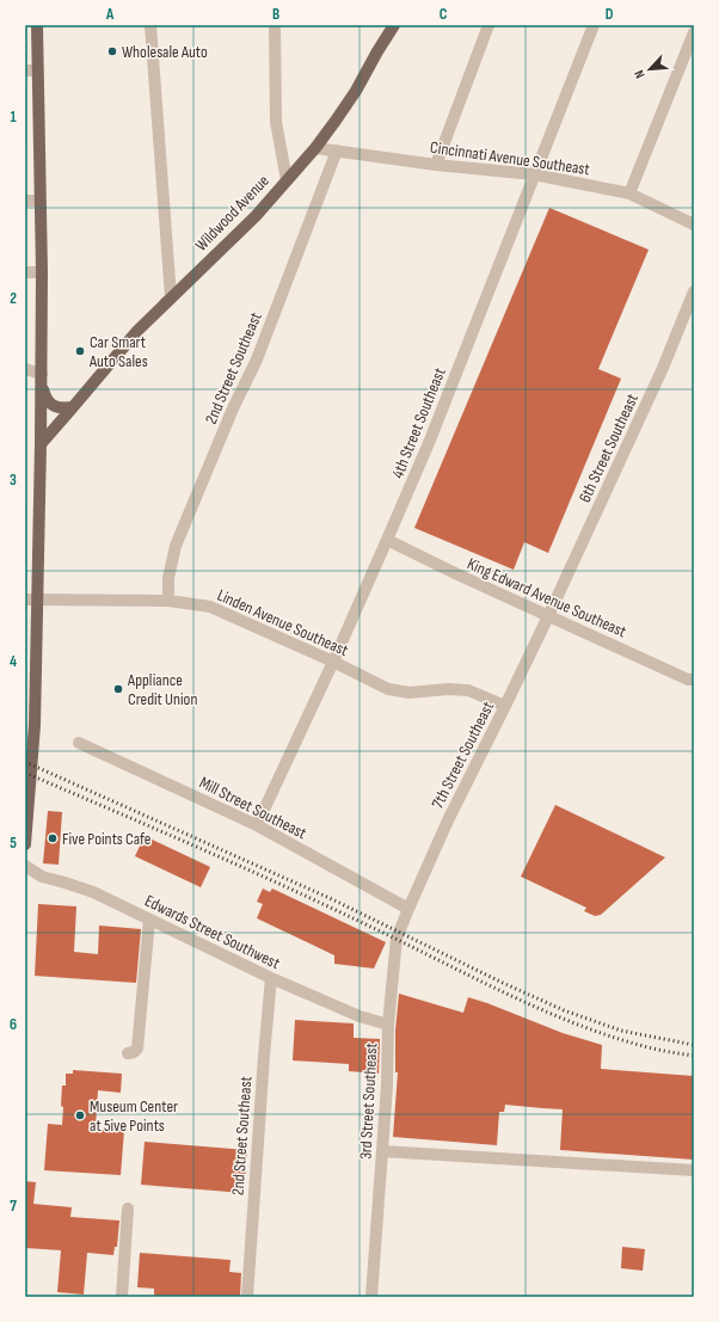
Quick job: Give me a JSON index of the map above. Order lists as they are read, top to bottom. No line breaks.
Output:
{"streets":{"main road":["Wildwood Avenue"],"street":["Cincinnati Avenue Southeast","2nd Street Southeast","4th Street Southeast","6th Street Southeast","King Edward Avenue Southeast","Linden Avenue Southeast","7th Street Southeast","Mill Street Southeast","Edwards Street Southwest","3rd Street Southeast"]},"crossings":[["Cincinnati Avenue Southeast","Wildwood Avenue"],["Cincinnati Avenue Southeast","2nd Street Southeast"],["Cincinnati Avenue Southeast","4th Street Southeast"],["2nd Street Southeast","Linden Avenue Southeast"],["2nd Street Southeast","Edwards Street Southwest"],["4th Street Southeast","King Edward Avenue Southeast"],["4th Street Southeast","Linden Avenue Southeast"],["4th Street Southeast","Mill Street Southeast"],["6th Street Southeast","King Edward Avenue Southeast"],["6th Street Southeast","7th Street Southeast"],["King Edward Avenue Southeast","7th Street Southeast"],["Linden Avenue Southeast","7th Street Southeast"],["7th Street Southeast","Mill Street Southeast"],["7th Street Southeast","3rd Street Southeast"],["Mill Street Southeast","3rd Street Southeast"],["Edwards Street Southwest","3rd Street Southeast"]],"places":["Wholesale Auto","Car Smart Auto Sales","Appliance Credit Union","Five Points Cafe","Museum Center at 5ive Points"],"north":"bottom left","grid":{"columns":["A","B","C","D"],"rows":["1","2","3","4","5","6","7"]}}
